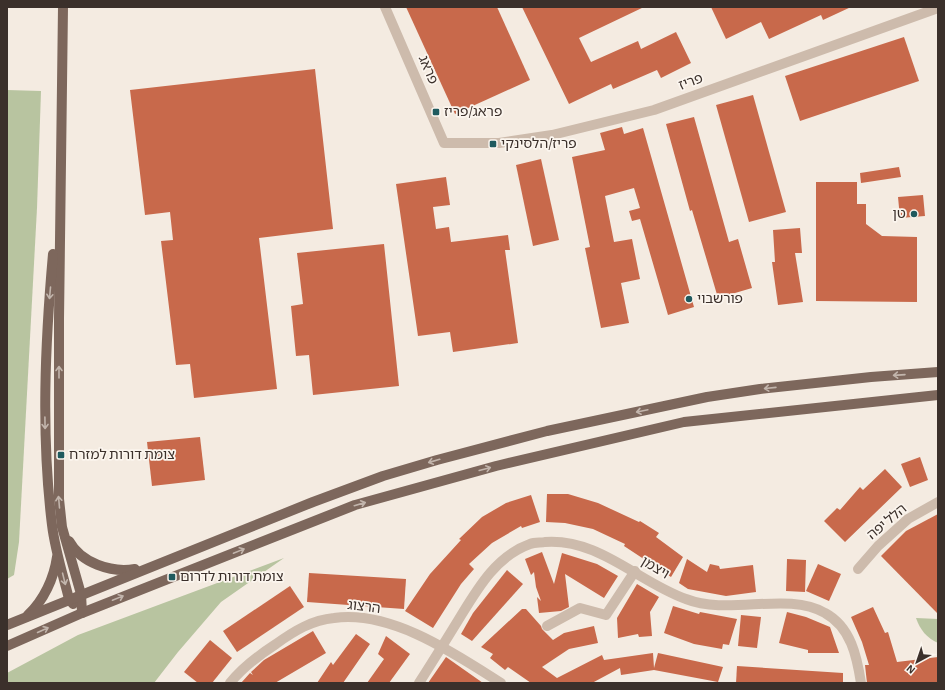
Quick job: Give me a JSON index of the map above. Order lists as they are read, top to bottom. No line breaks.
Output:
{"streets":{"street":["פראג","פריז","הלל יפה","ויצמן","הרצוג"]},"crossings":[["פראג","פריז"],["ויצמן","הרצוג"]],"places":{"transit":["פראג/פריז","פריז/הלסינקי","צומת דורות למזרח","צומת דורות לדרום"],"other":["טן","פורשבוי"]},"north":"bottom left"}
